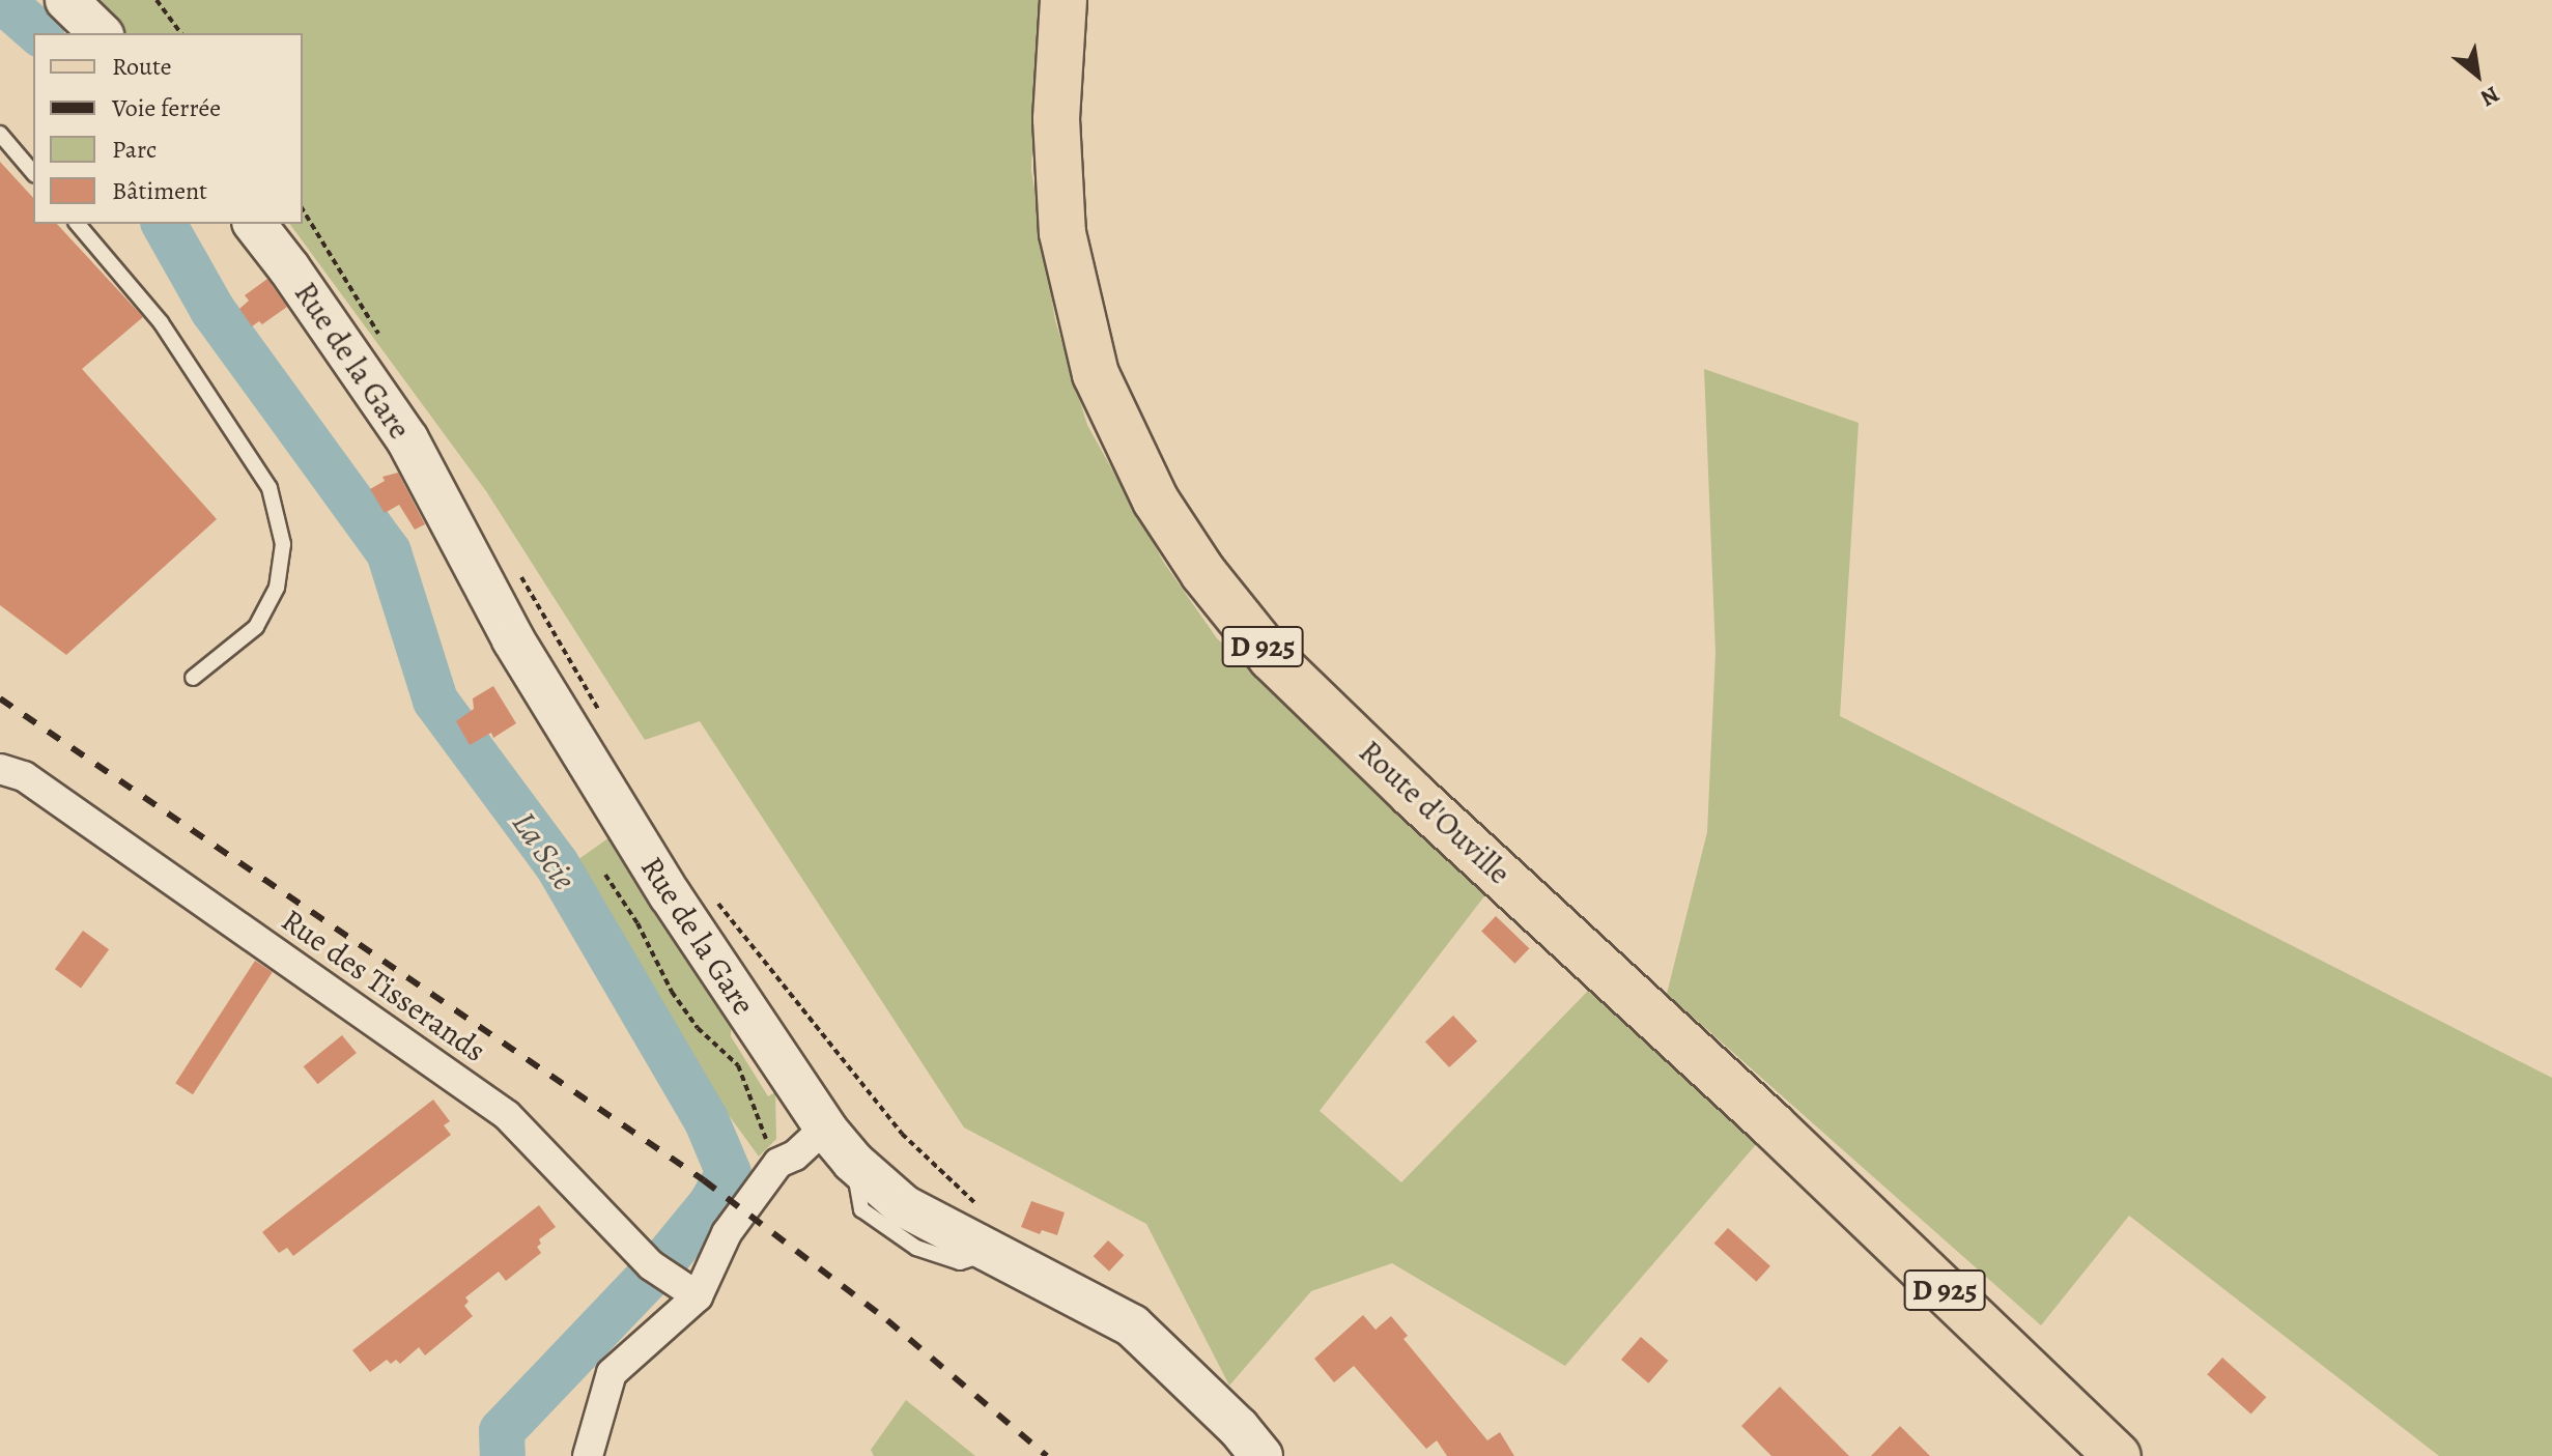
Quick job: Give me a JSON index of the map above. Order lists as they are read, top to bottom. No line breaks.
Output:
{"streets":{"main road":["D 925","Route d'Ouville"],"street":["Rue de la Gare","Rue des Tisserands"]},"water":["La Scie"],"legend":["Route","Voie ferrée","Parc","Bâtiment"],"north":"bottom right"}
